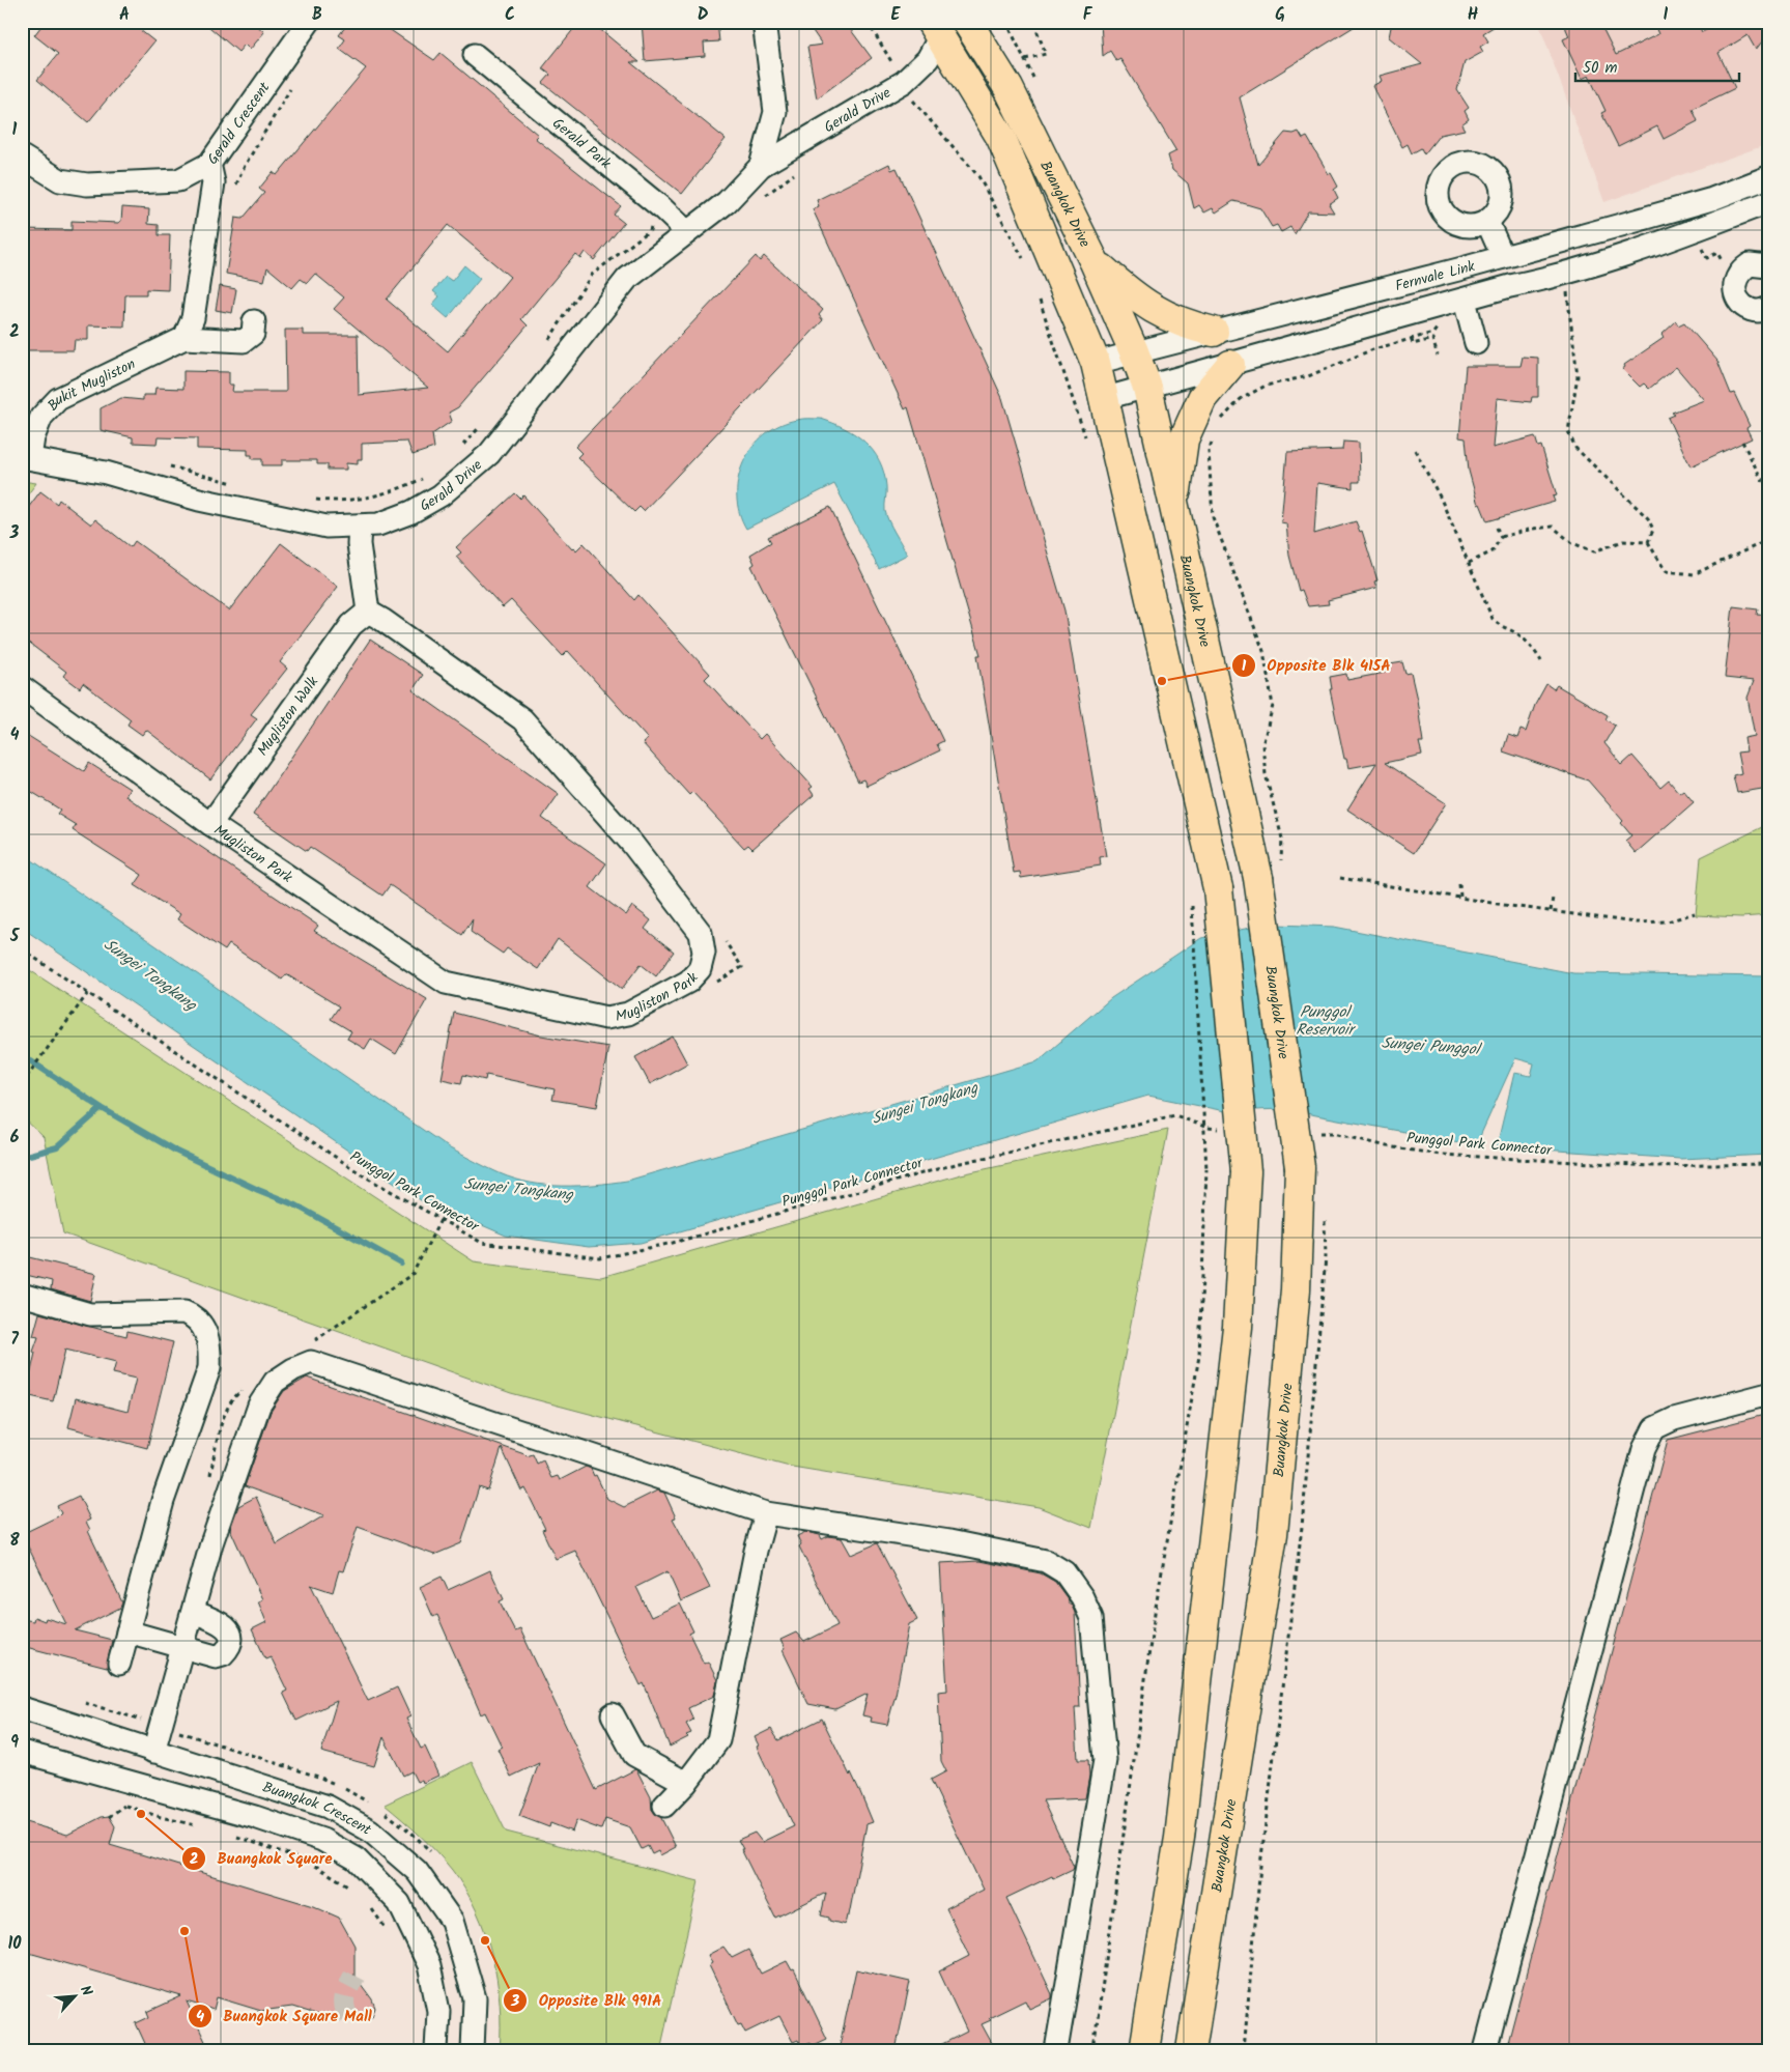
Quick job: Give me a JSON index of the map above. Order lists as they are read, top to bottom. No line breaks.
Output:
{"streets":{"main road":["Buangkok Drive"],"street":["Gerald Drive","Gerald Crescent","Gerald Park","Fernvale Link","Bukit Mugliston","Mugliston Walk","Mugliston Park","Buangkok Crescent"],"path":["Punggol Park Connector"]},"crossings":[["Gerald Drive","Gerald Park"],["Gerald Drive","Bukit Mugliston"],["Buangkok Drive","Fernvale Link"],["Mugliston Walk","Mugliston Park"]],"water":["Sungei Tongkang","Punggol Reservoir","Sungei Punggol"],"places":["Opposite Blk 415A","Buangkok Square","Buangkok Square Mall","Opposite Blk 991A"],"scale_bar":"50 m","north":"top right","grid":{"columns":["A","B","C","D","E","F","G","H","I"],"rows":["1","2","3","4","5","6","7","8","9","10"]}}
